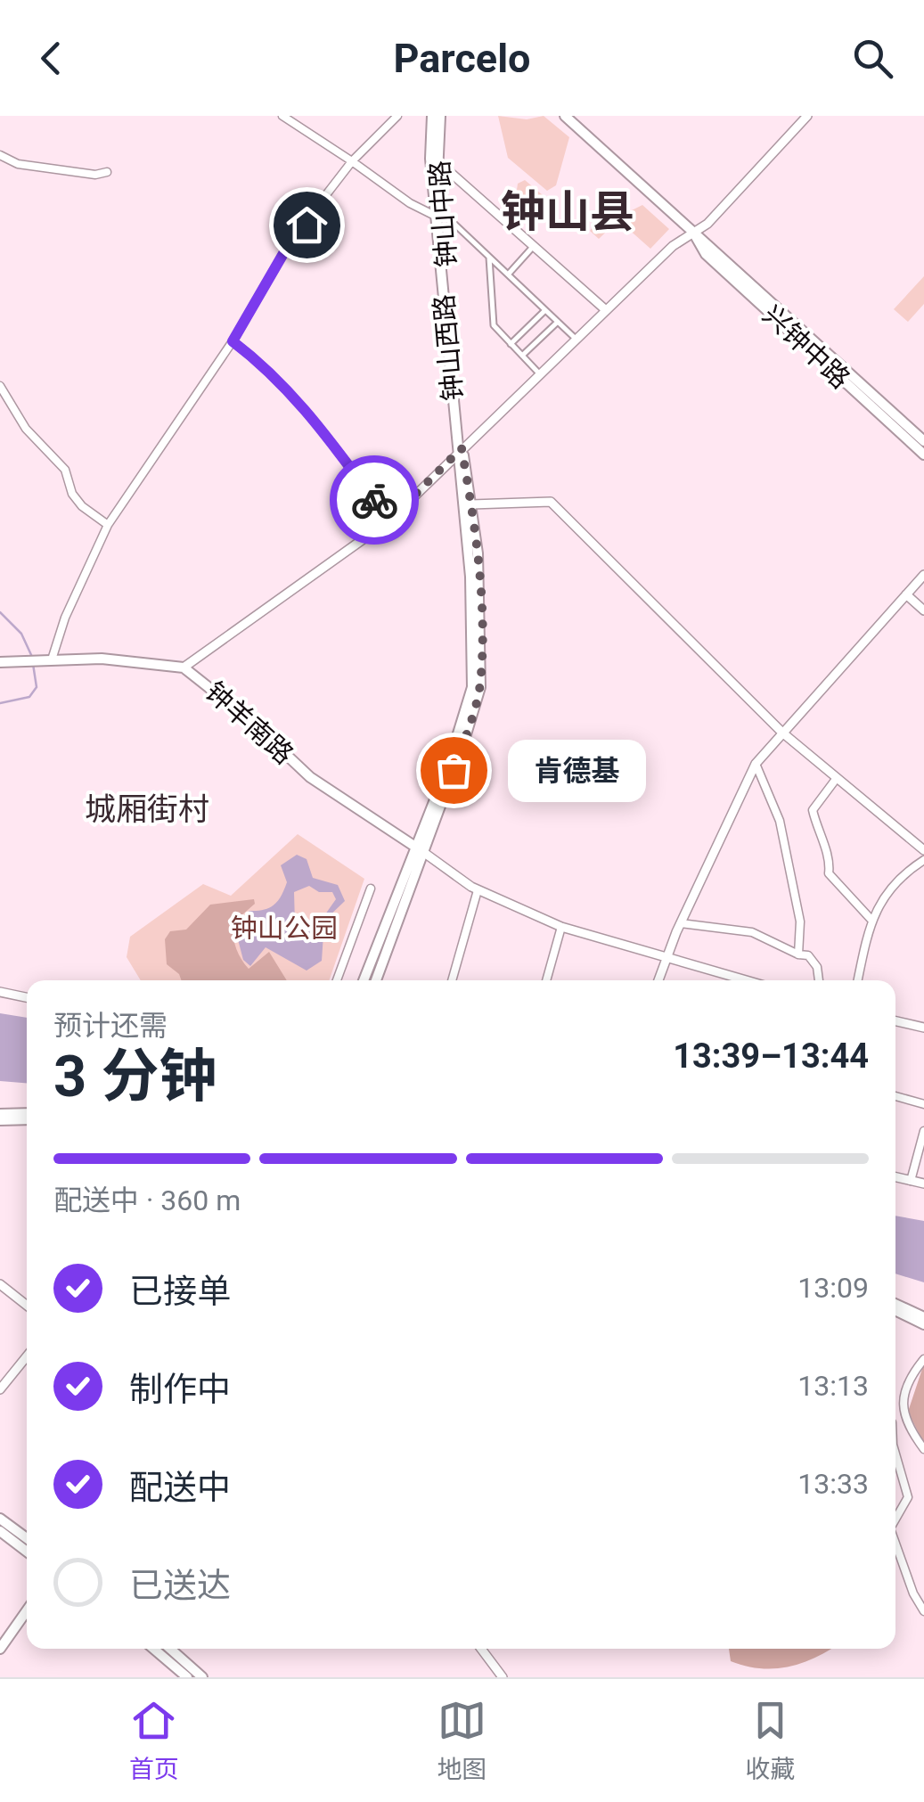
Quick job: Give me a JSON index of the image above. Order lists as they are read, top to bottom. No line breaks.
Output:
{"streets":{"main road":["钟山中路","兴钟中路","钟山西路","钟羊南路"]},"crossings":[["钟山中路","钟山西路"],["钟山西路","钟羊南路"]],"districts":["钟山县","城厢街村"],"parks":["钟山公园"],"places":["肯德基"],"page":{"header":"Parcelo","bubble":"肯德基","heading":["3 分钟","预计还需","13:39–13:44"],"bar":"配送中 · 360 m","list":[["已接单","13:09"],["制作中","13:13"],["配送中","13:33"],"已送达"],"tabs":["首页","地图","收藏"]}}
